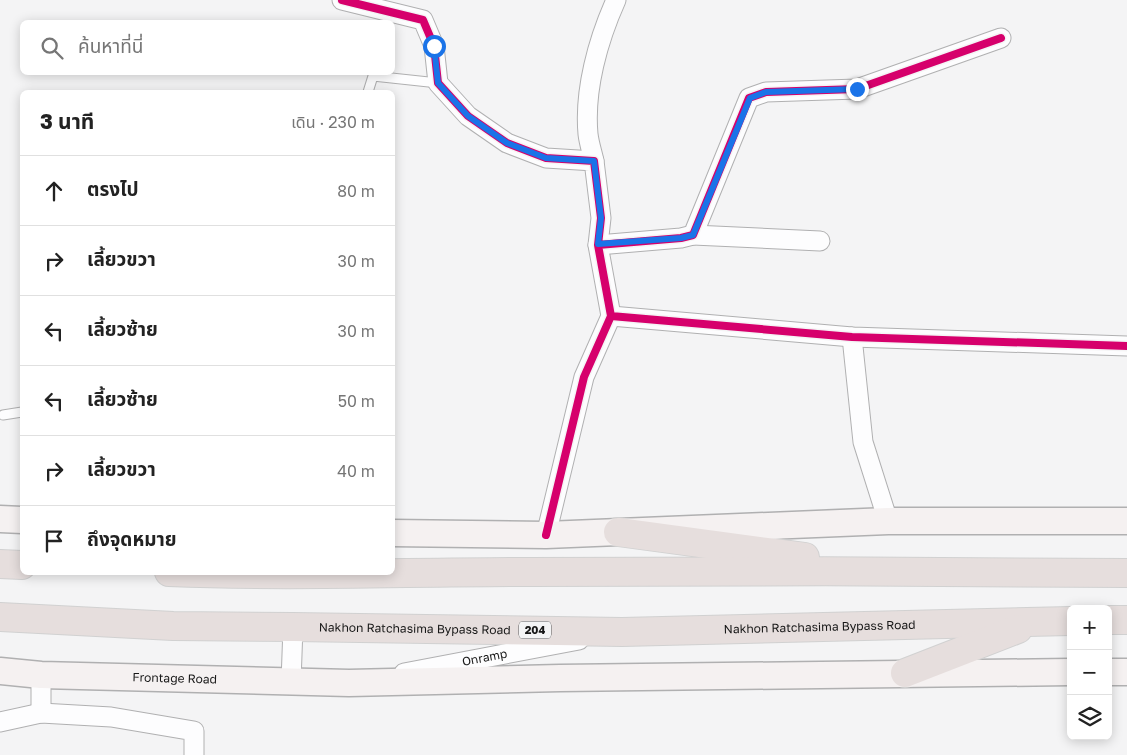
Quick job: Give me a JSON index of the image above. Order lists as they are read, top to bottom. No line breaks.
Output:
{"streets":{"highway":["Nakhon Ratchasima Bypass Road","204"],"main road":["Frontage Road"],"street":["Onramp"]},"crossings":[["Nakhon Ratchasima Bypass Road","Onramp"],["Onramp","Frontage Road"]],"page":{"search":"ค้นหาที่นี่","heading":["3 นาที","เดิน · 230 m"],"list":[["ตรงไป","80 m"],["เลี้ยวขวา","30 m"],["เลี้ยวซ้าย","30 m"],["เลี้ยวซ้าย","50 m"],["เลี้ยวขวา","40 m"],"ถึงจุดหมาย"],"map_buttons":["+","−"]}}
